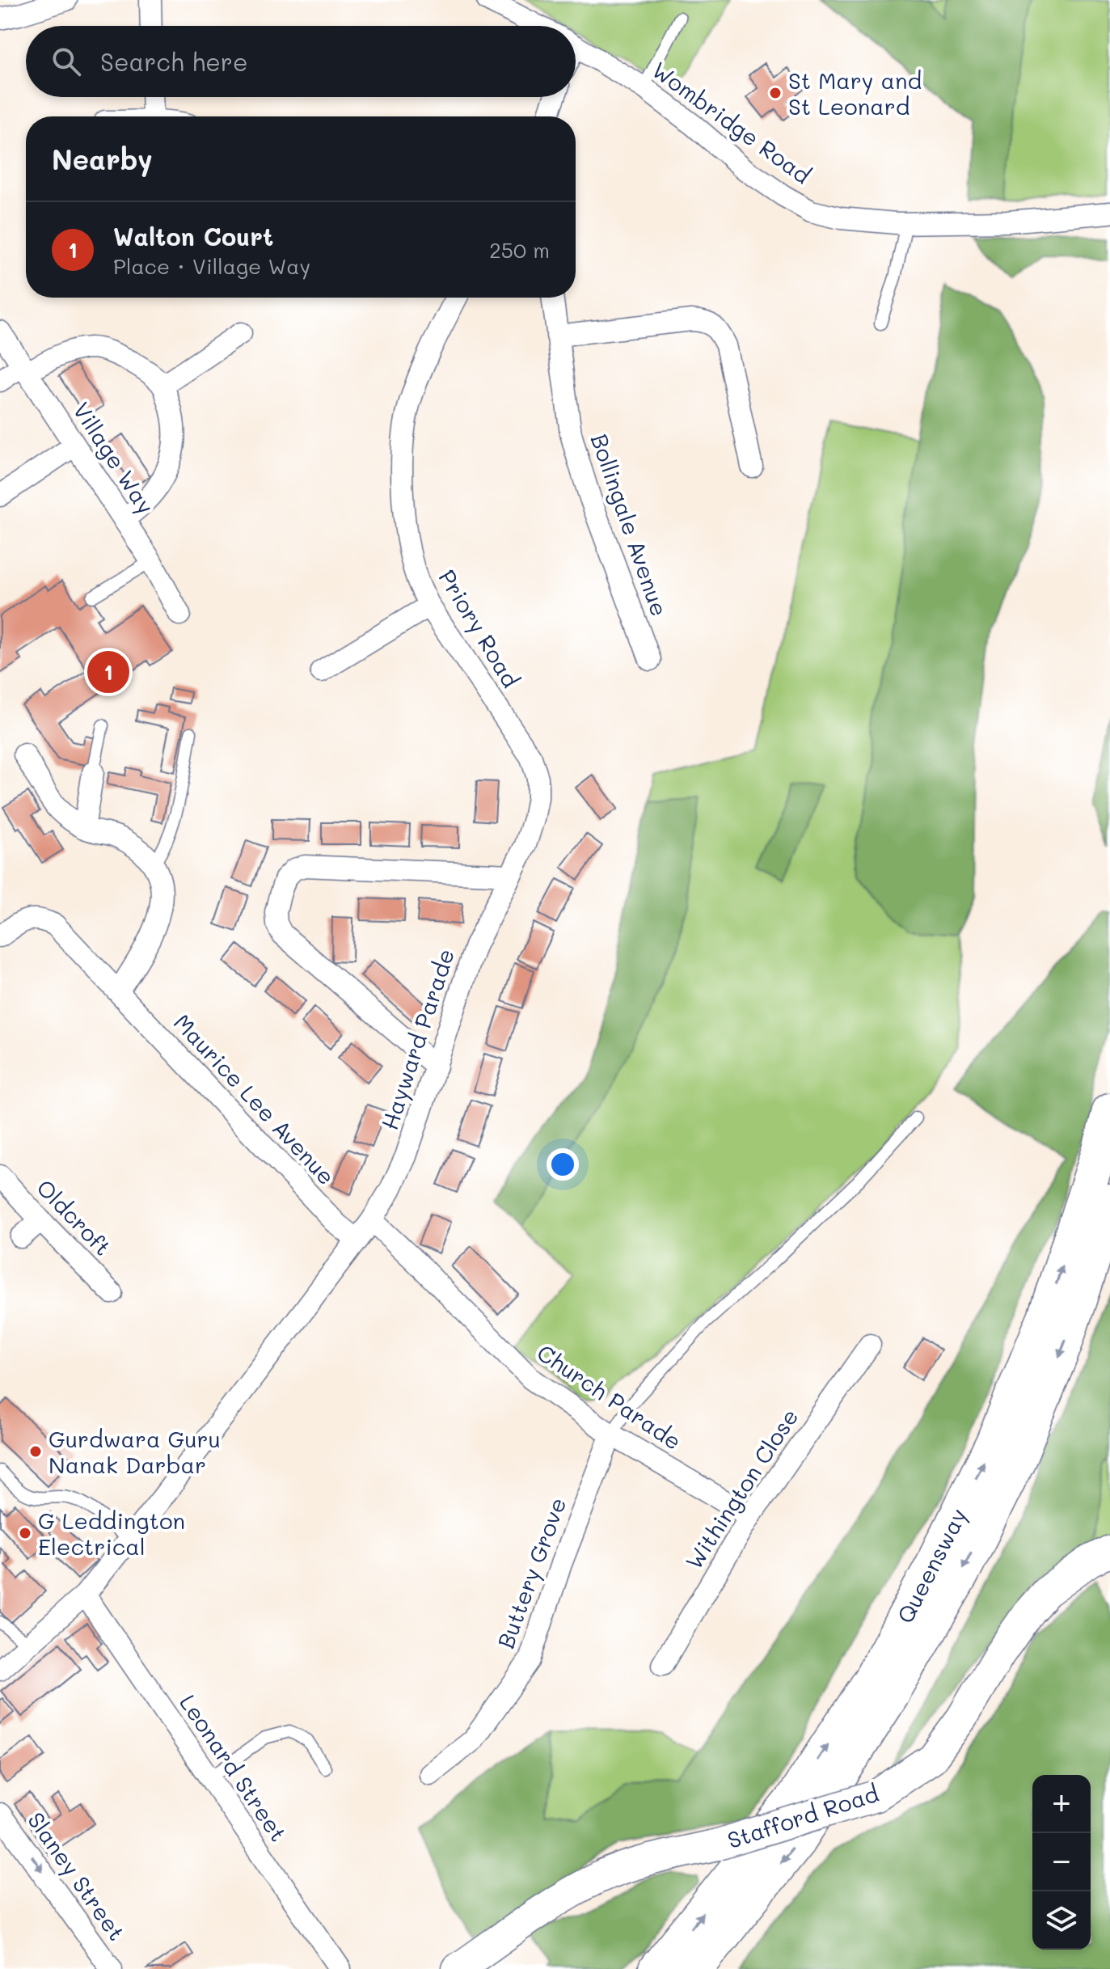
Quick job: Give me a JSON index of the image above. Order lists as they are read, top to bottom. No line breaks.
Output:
{"streets":{"highway":["Queensway"],"street":["Wombridge Road","Village Way","Bollingale Avenue","Priory Road","Hayward Parade","Maurice Lee Avenue","Oldcroft","Church Parade","Withington Close","Buttery Grove","Leonard Street","Stafford Road","Slaney Street"]},"crossings":[["Priory Road","Hayward Parade"],["Hayward Parade","Maurice Lee Avenue"],["Hayward Parade","Church Parade"],["Church Parade","Withington Close"],["Church Parade","Buttery Grove"]],"one_way":["Slaney Street"],"places":["St Mary and St Leonard","Gurdwara Guru Nanak Darbar","G Leddington Electrical"],"page":{"search":"Search here","heading":"Nearby","list":[{"mark":"1","name":"Walton Court","note":"Place · Village Way","value":"250 m"}],"pins":"1","map_buttons":["+","−"]}}
